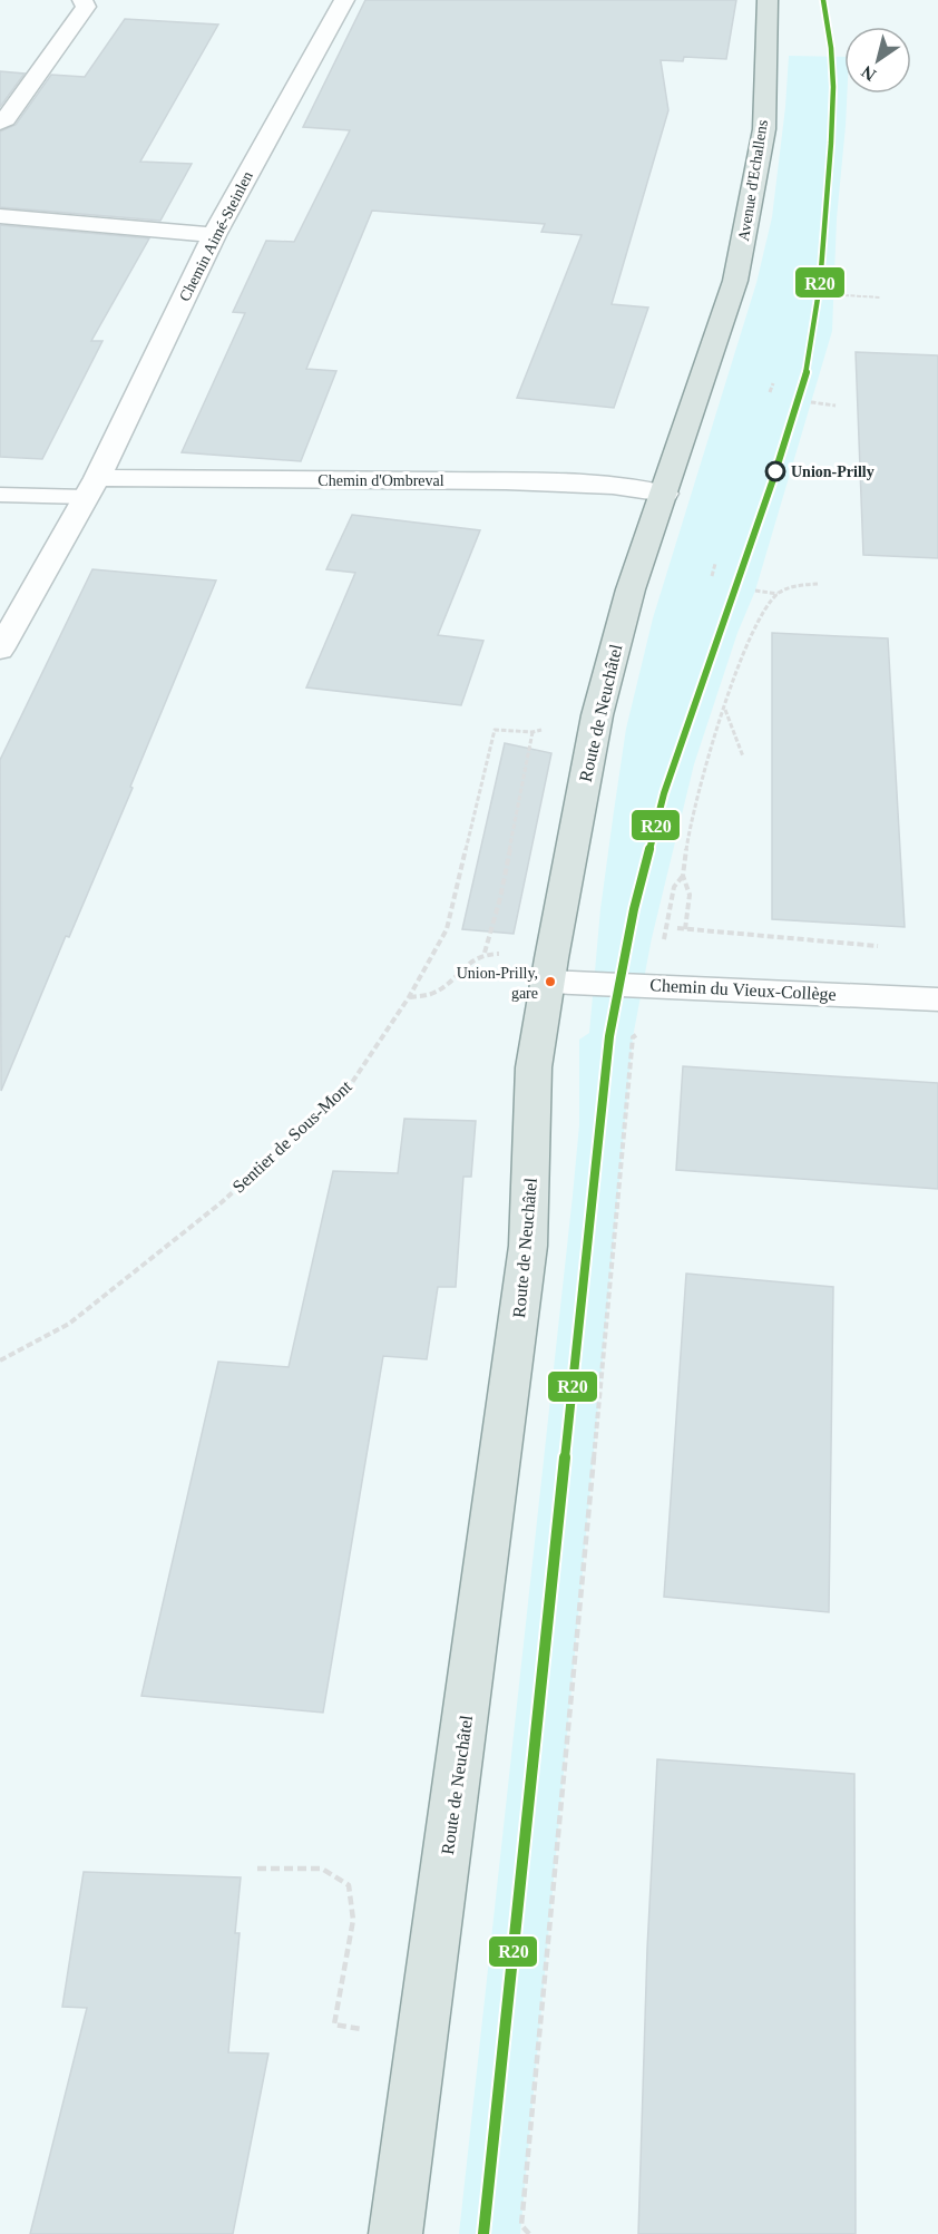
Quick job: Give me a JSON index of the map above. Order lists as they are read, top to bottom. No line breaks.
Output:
{"streets":{"main road":["Avenue d'Echallens","Route de Neuchâtel"],"street":["Chemin Aimé-Steinlen","Chemin d'Ombreval","Chemin du Vieux-Collège"],"path":["Sentier de Sous-Mont"]},"crossings":[["Avenue d'Echallens","Route de Neuchâtel"],["Chemin Aimé-Steinlen","Chemin d'Ombreval"],["Chemin d'Ombreval","Route de Neuchâtel"],["Route de Neuchâtel","Chemin du Vieux-Collège"],["Route de Neuchâtel","Sentier de Sous-Mont"]],"places":["Union-Prilly","Union-Prilly, gare"],"lines":["transit line R20"],"north":"bottom left"}
